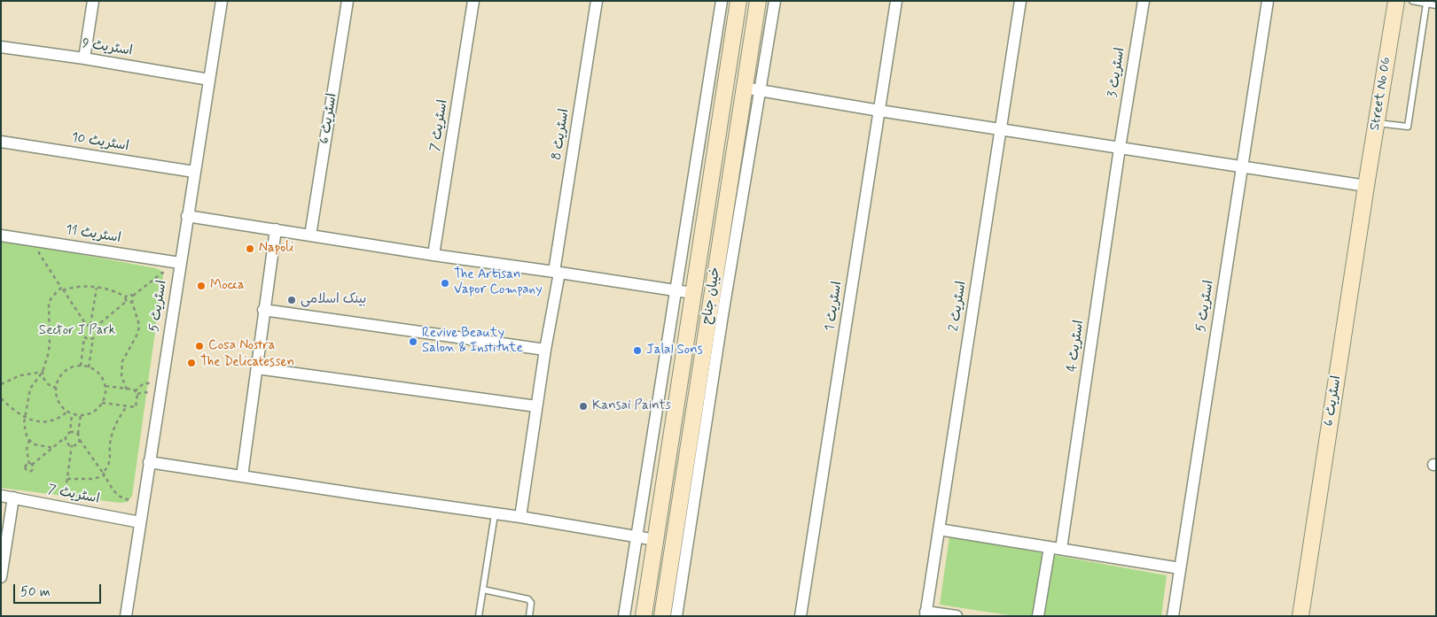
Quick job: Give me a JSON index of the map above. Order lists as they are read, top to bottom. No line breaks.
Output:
{"streets":{"main road":["Street No 06","اسٹریٹ 6","خیبان جناح"],"street":["اسٹریٹ 9","اسٹریٹ 3","اسٹریٹ 7","اسٹریٹ 8","اسٹریٹ 10","اسٹریٹ 11","اسٹریٹ 5","اسٹریٹ 1","اسٹریٹ 2","اسٹریٹ 4"]},"crossings":[["اسٹریٹ 9","اسٹریٹ 5"],["اسٹریٹ 3","اسٹریٹ 4"],["Street No 06","اسٹریٹ 6"],["اسٹریٹ 7","اسٹریٹ 5"],["اسٹریٹ 10","اسٹریٹ 5"],["اسٹریٹ 11","اسٹریٹ 5"]],"parks":["Sector J Park"],"places":["Napoli","The Artisan Vapor Company","Mocca","بینک اسلامی","Revive Beauty Salon & Institute","Cosa Nostra","Jalal Sons","The Delicatessen","Kansai Paints"],"scale_bar":"50 m"}
